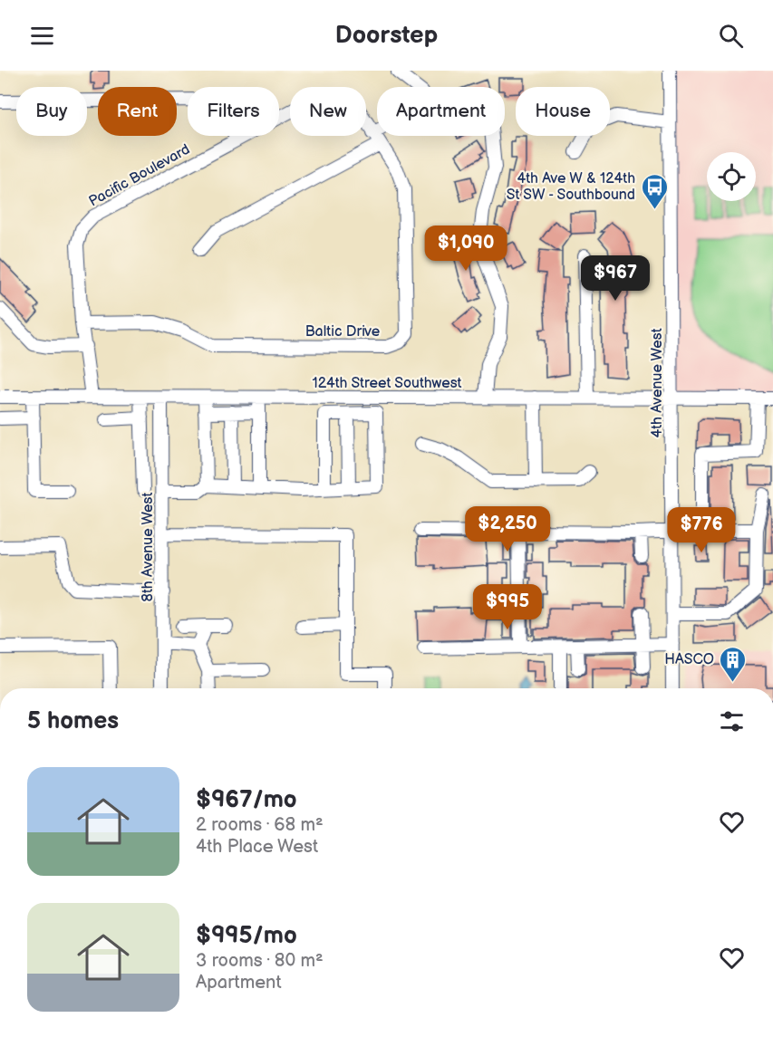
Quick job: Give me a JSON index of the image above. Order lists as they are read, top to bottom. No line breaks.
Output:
{"streets":{"street":["Pacific Boulevard","Baltic Drive","124th Street Southwest","4th Avenue West","8th Avenue West"]},"crossings":[["Pacific Boulevard","Baltic Drive"],["Pacific Boulevard","124th Street Southwest"],["124th Street Southwest","4th Avenue West"],["124th Street Southwest","8th Avenue West"]],"places":{"bus stop":["4th Ave W & 124th St SW - Southbound"],"building":["HASCO"]},"page":{"header":"Doorstep","chip":["Buy","Rent","Filters","New","Apartment","House"],"price":["$1,090","$967","$2,250","$776","$995"],"heading":"5 homes","list":[{"name":"$967/mo","note":"2 rooms · 68 m² · 4th Place West"},{"name":"$995/mo","note":"3 rooms · 80 m² · Apartment"}]}}
